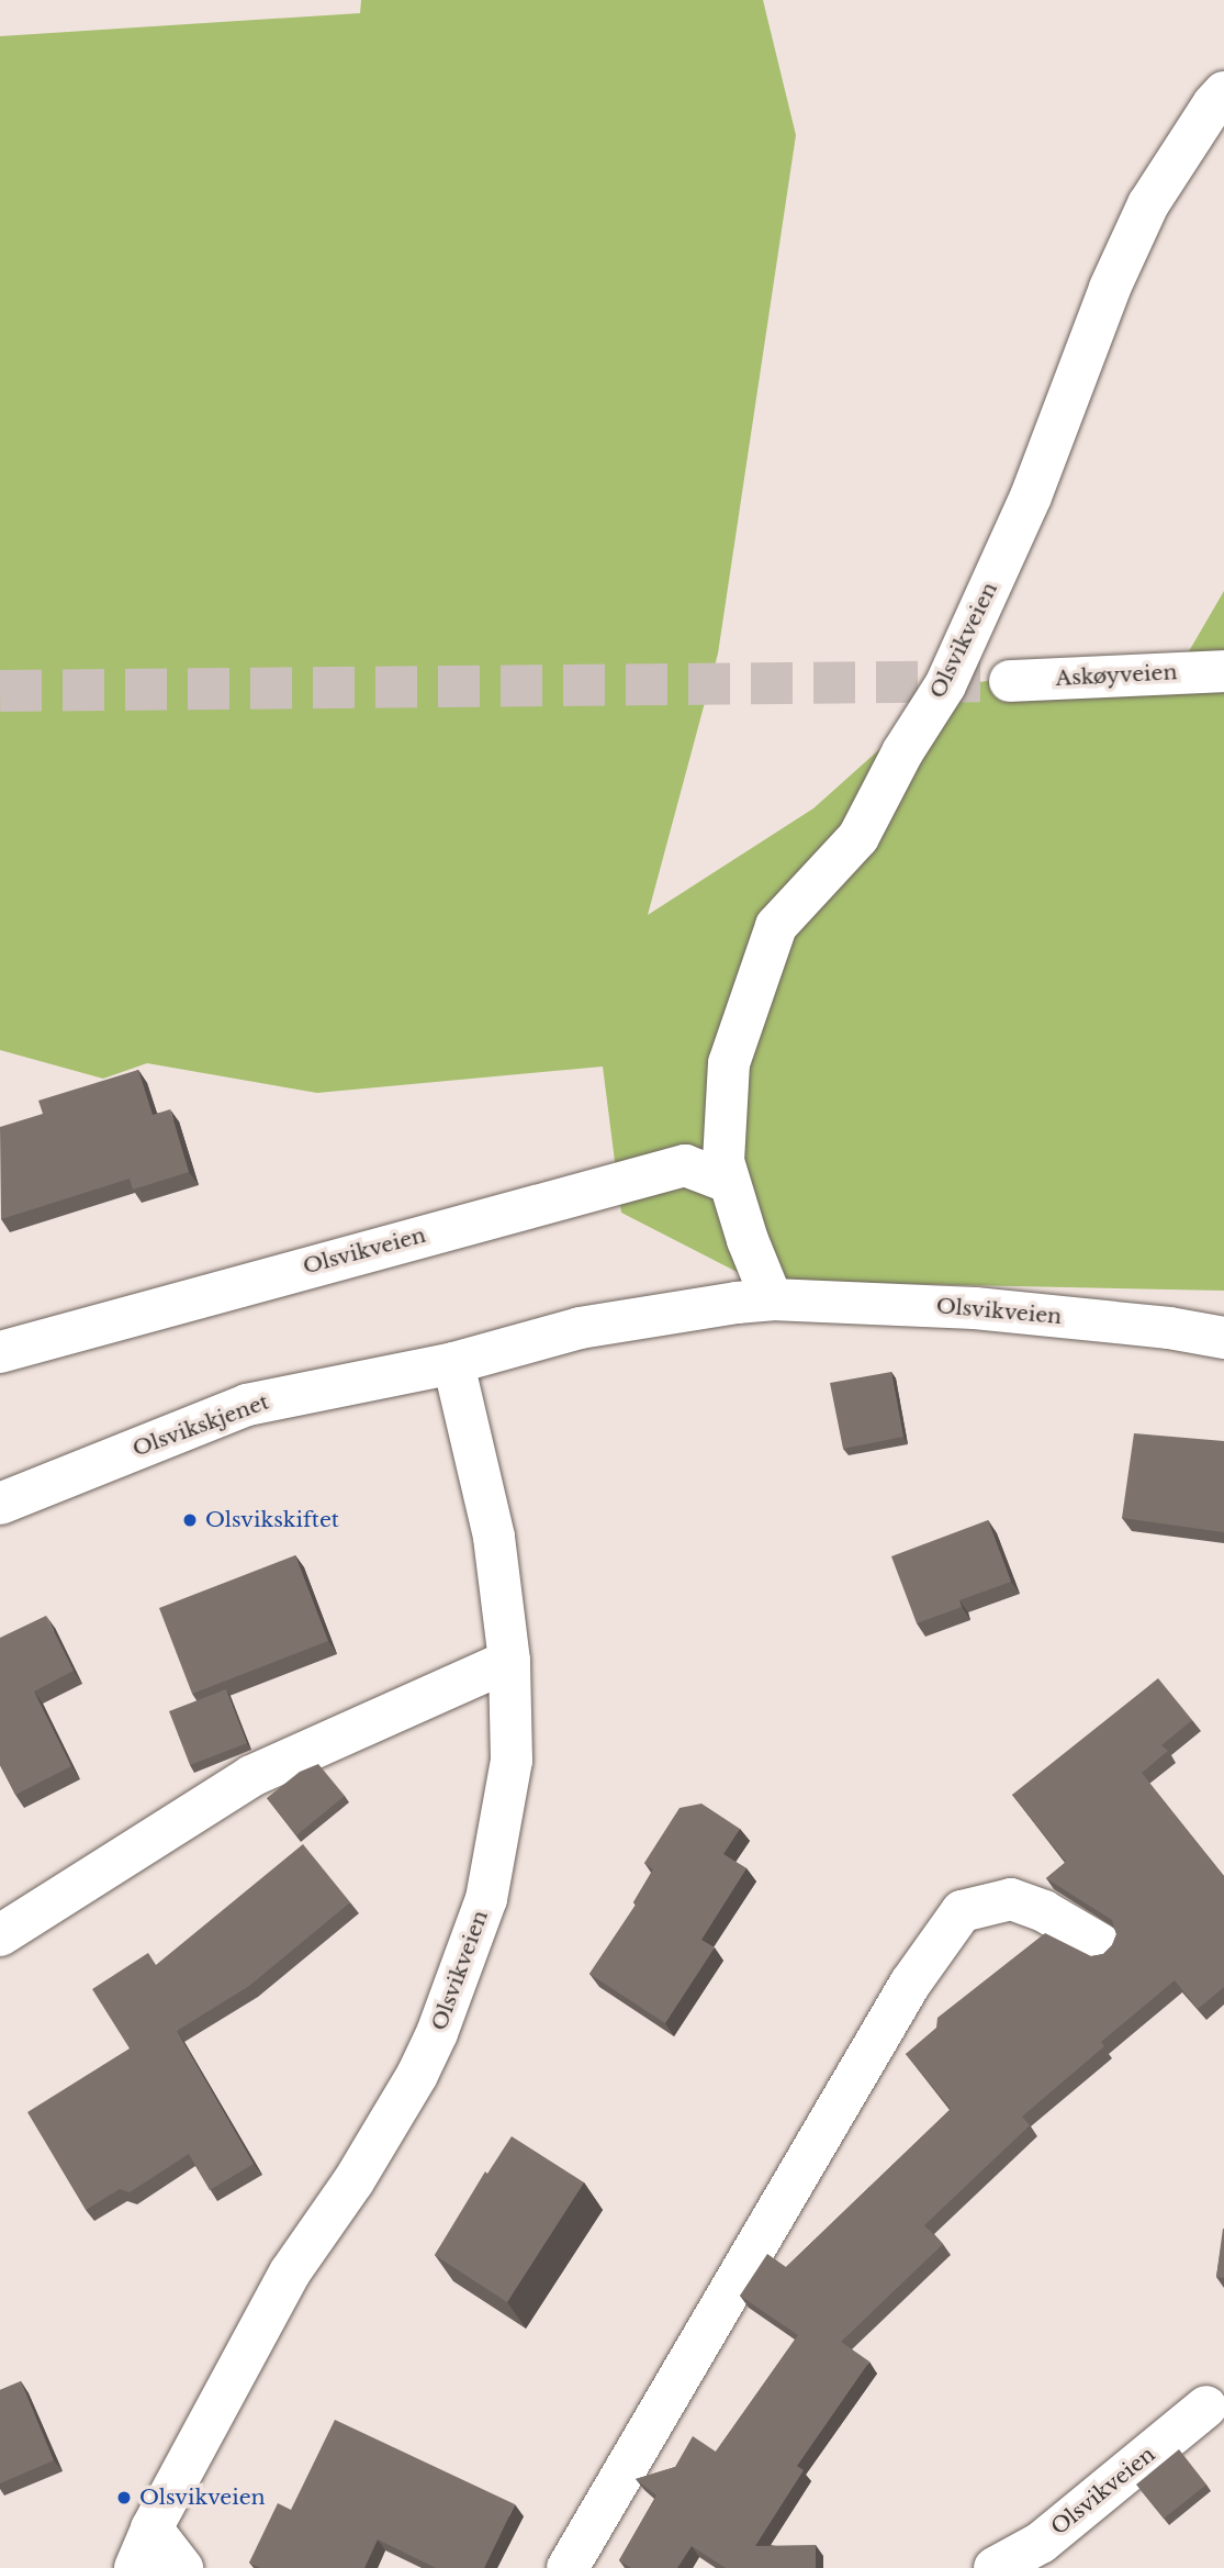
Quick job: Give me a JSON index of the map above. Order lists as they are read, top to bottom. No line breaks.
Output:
{"streets":{"street":["Olsvikveien","Askøyveien","Olsvikskjenet"]},"crossings":[["Olsvikveien","Olsvikskjenet"]],"places":["Olsvikskiftet","Olsvikveien"]}
